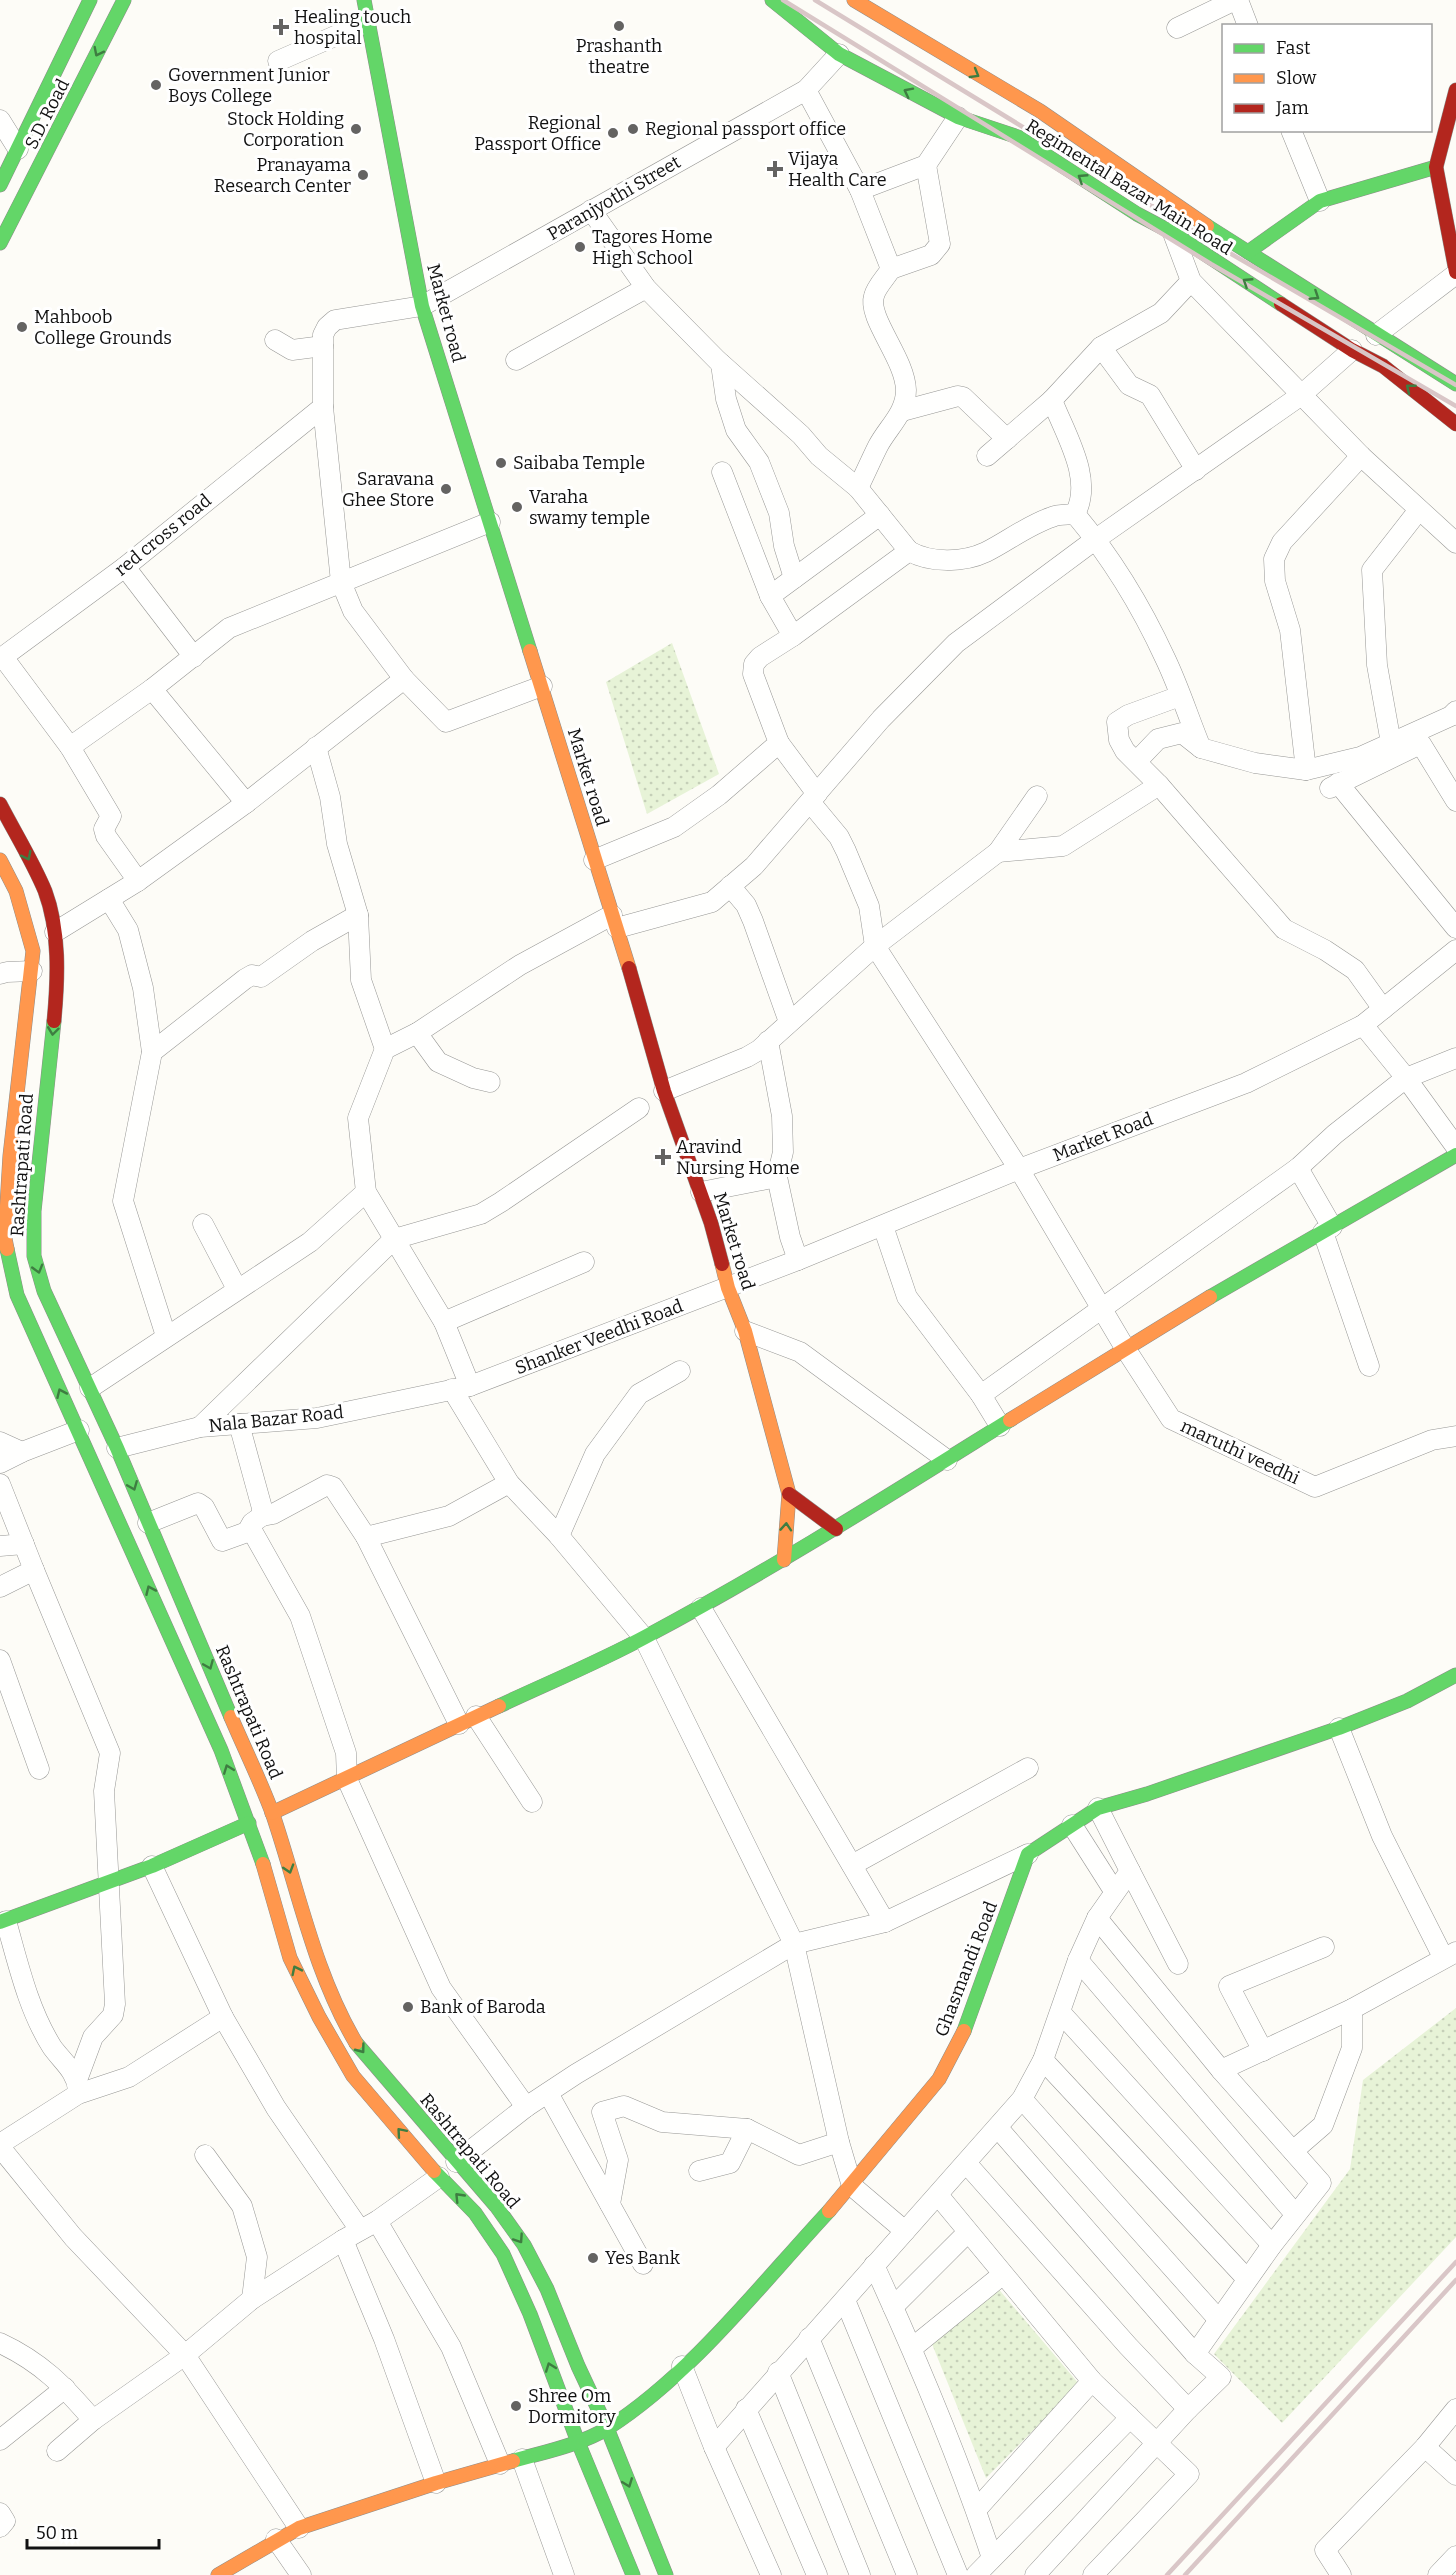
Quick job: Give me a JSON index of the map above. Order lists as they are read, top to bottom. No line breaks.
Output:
{"streets":{"main road":["S.D. Road","Regimental Bazar Main Road","Market road","Rashtrapati Road","Ghasmandi Road"],"street":["Paranjyothi Street","red cross road","Market Road","Shanker Veedhi Road","Nala Bazar Road","maruthi veedhi"]},"crossings":[["Regimental Bazar Main Road","Paranjyothi Street"],["Paranjyothi Street","Market road"],["Market road","Market Road"],["Market road","Shanker Veedhi Road"],["Market Road","Shanker Veedhi Road"],["Market Road","maruthi veedhi"],["Rashtrapati Road","Nala Bazar Road"],["Rashtrapati Road","Ghasmandi Road"],["Shanker Veedhi Road","Nala Bazar Road"]],"places":{"other":["Prashanth theatre","Government Junior Boys College","Stock Holding Corporation","Regional passport office","Regional Passport Office","Pranayama Research Center","Tagores Home High School","Mahboob College Grounds","Saibaba Temple","Saravana Ghee Store","Varaha swamy temple","Bank of Baroda","Yes Bank","Shree Om Dormitory"],"health":["Healing touch hospital","Vijaya Health Care","Aravind Nursing Home"]},"legend":["Fast","Slow","Jam"],"scale_bar":"50 m"}
